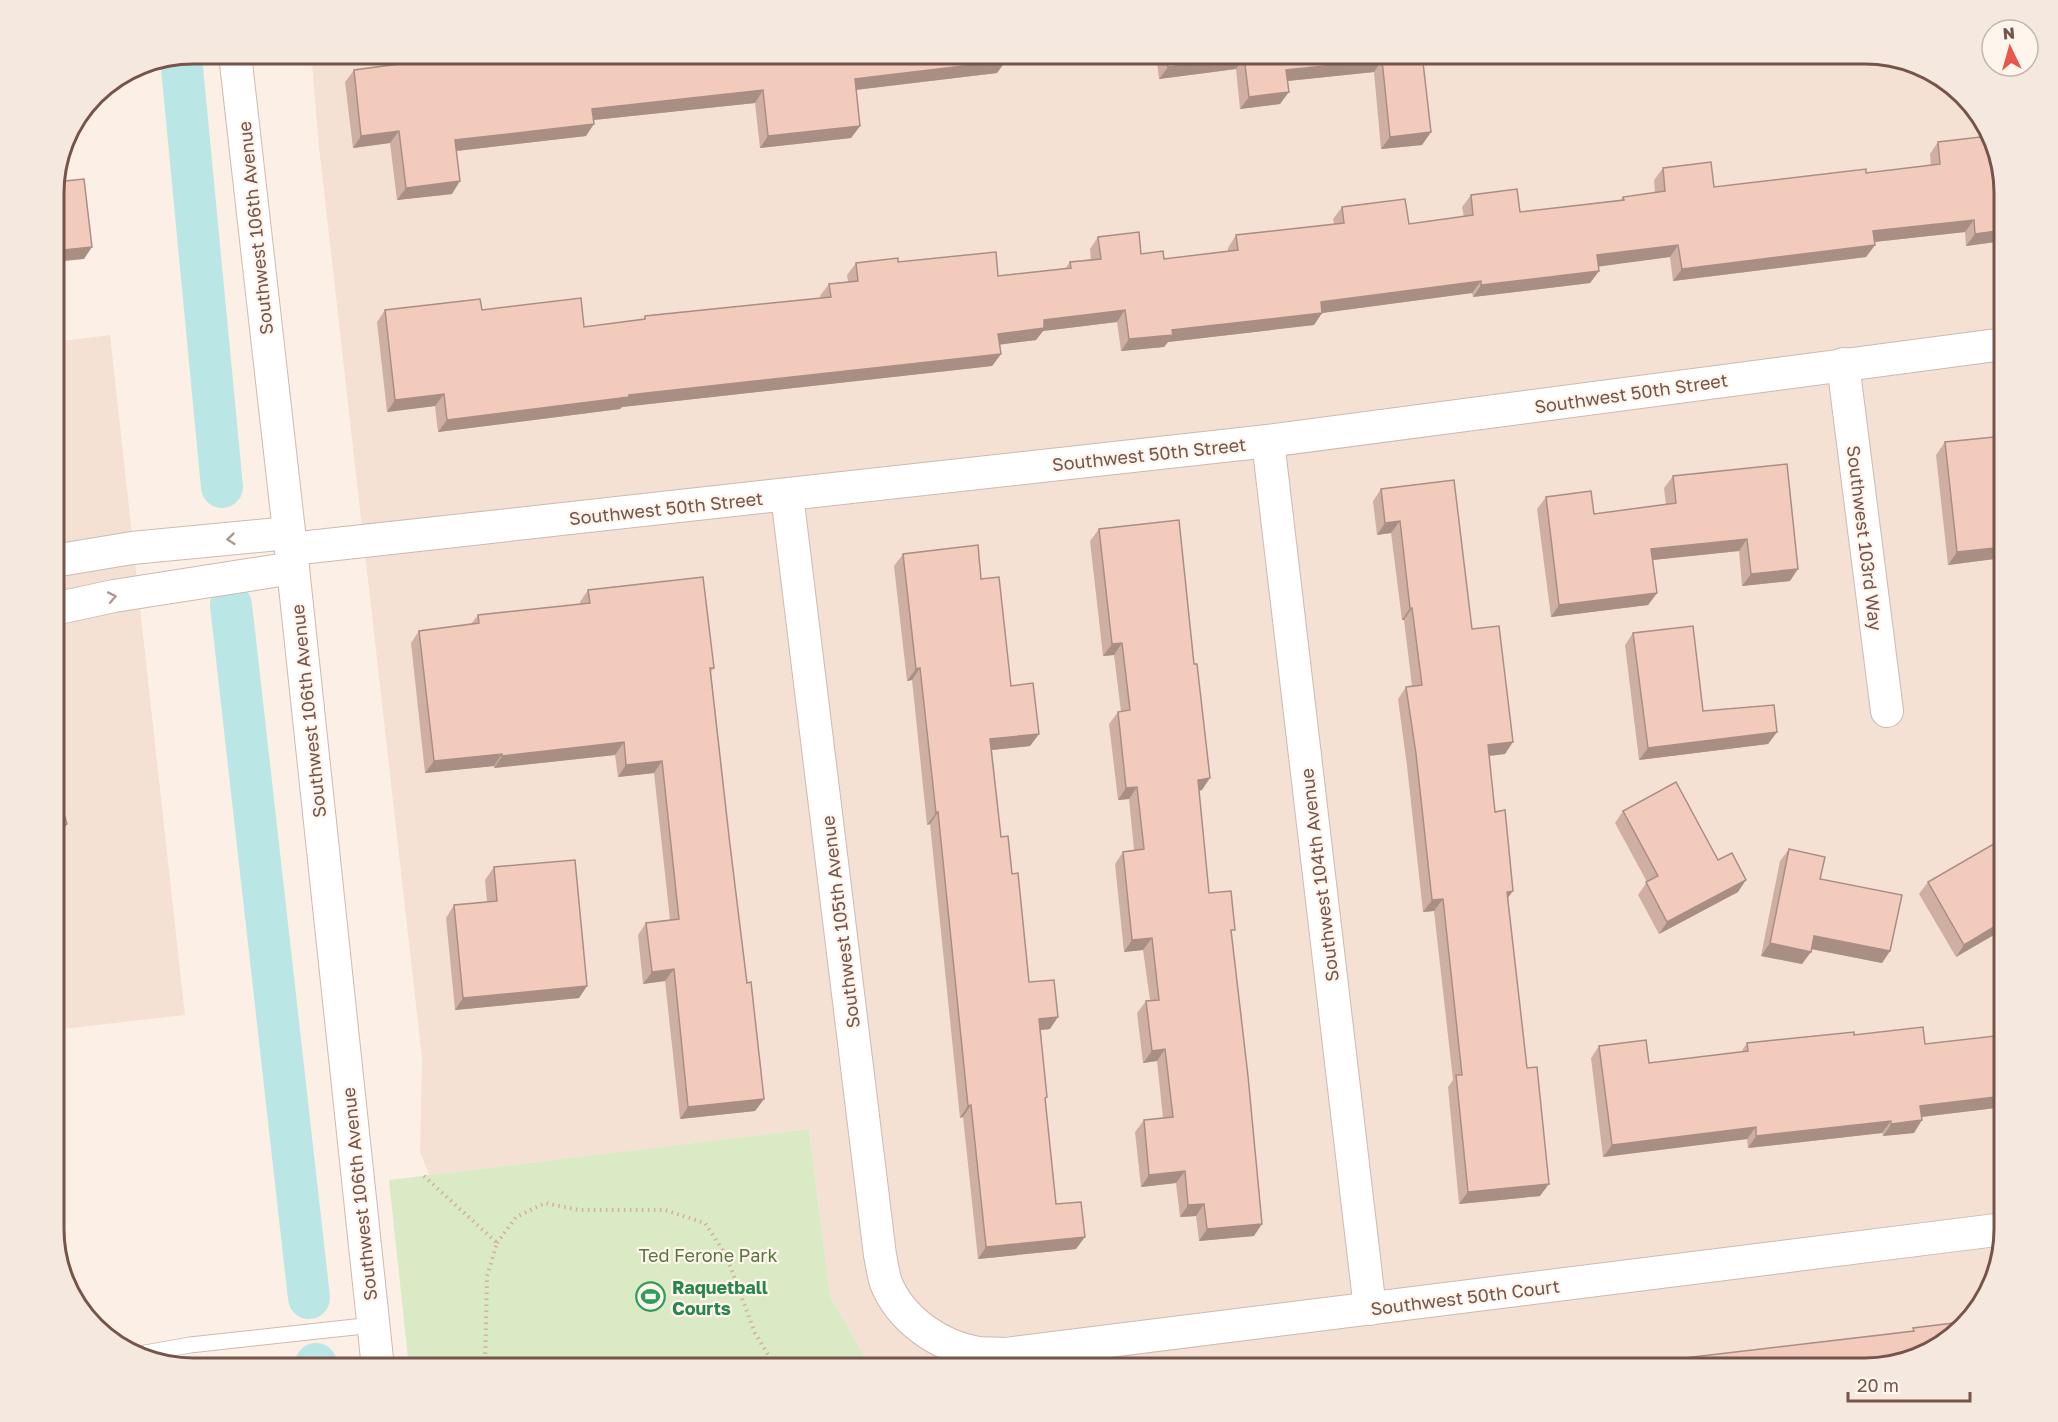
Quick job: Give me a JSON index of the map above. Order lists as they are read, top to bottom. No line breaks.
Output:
{"streets":{"street":["Southwest 106th Avenue","Southwest 50th Street","Southwest 103rd Way","Southwest 104th Avenue","Southwest 105th Avenue","Southwest 50th Court"]},"crossings":[["Southwest 106th Avenue","Southwest 50th Street"],["Southwest 50th Street","Southwest 103rd Way"],["Southwest 50th Street","Southwest 104th Avenue"],["Southwest 50th Street","Southwest 105th Avenue"],["Southwest 104th Avenue","Southwest 50th Court"],["Southwest 105th Avenue","Southwest 50th Court"]],"parks":["Ted Ferone Park"],"places":{"sports":["Raquetball Courts"]},"scale_bar":"20 m","north":"top"}
